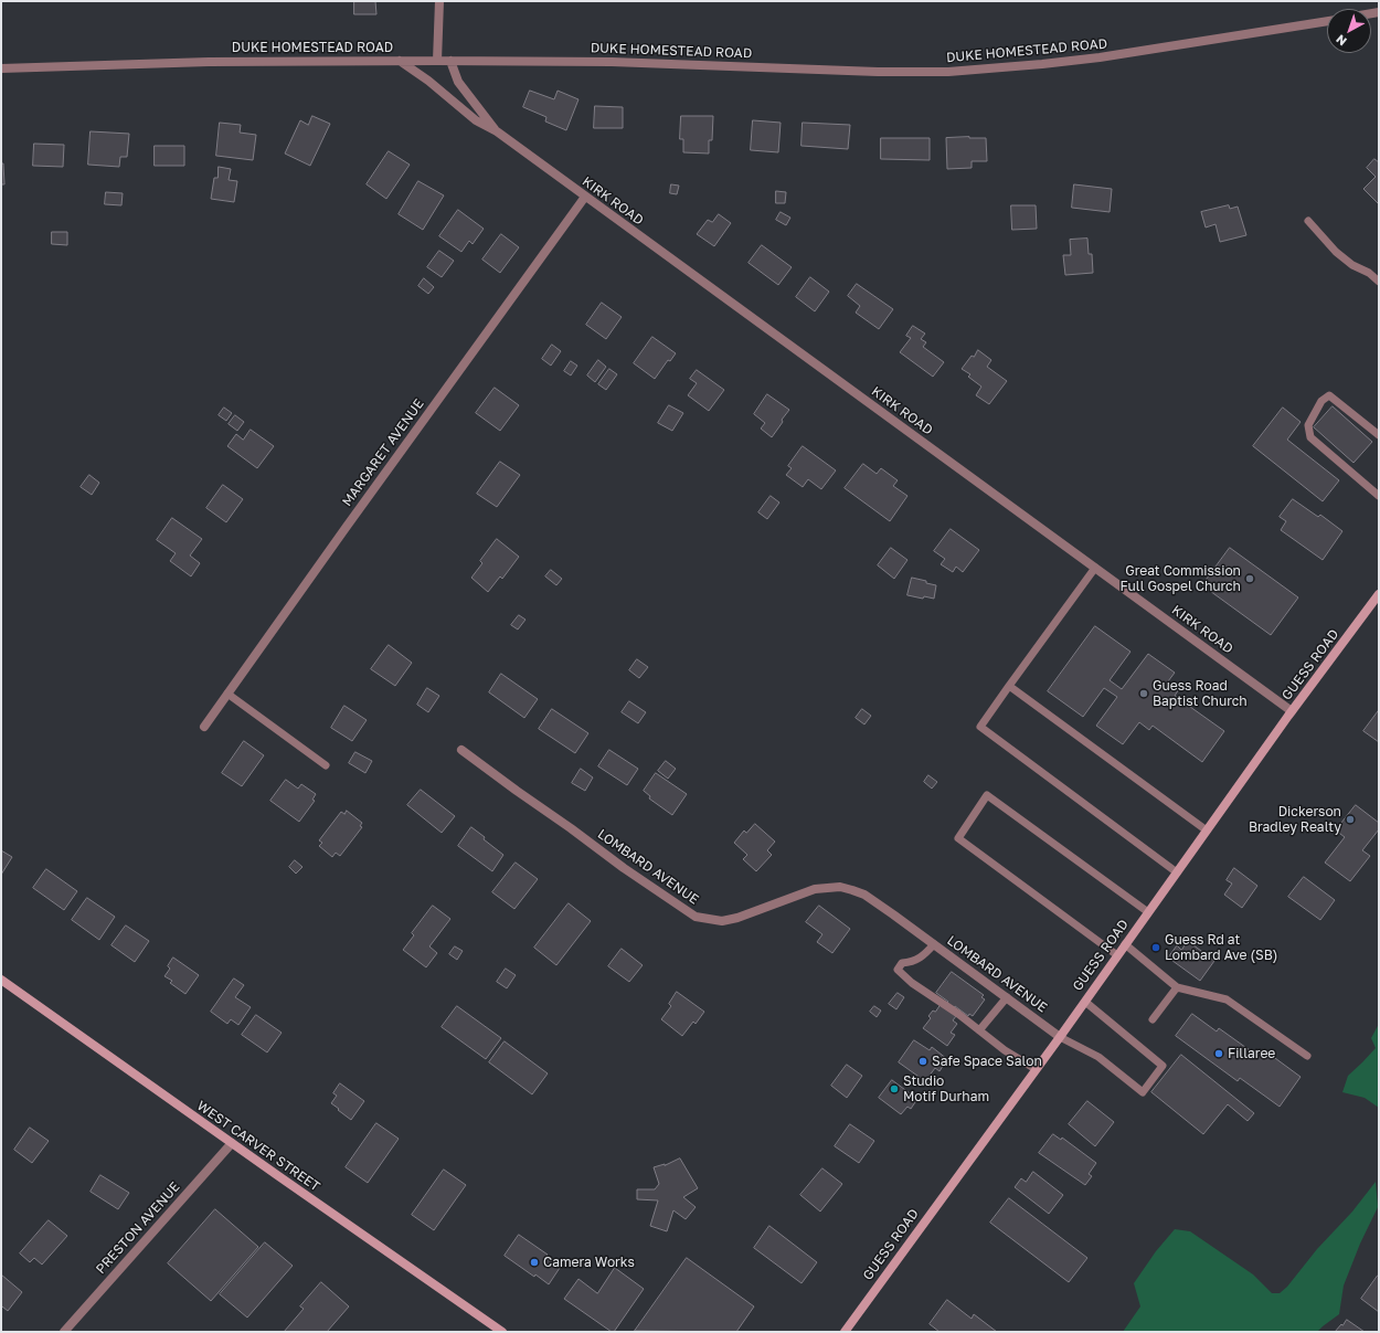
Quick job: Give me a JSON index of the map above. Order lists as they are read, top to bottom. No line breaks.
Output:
{"streets":{"main road":["GUESS ROAD","WEST CARVER STREET"],"street":["DUKE HOMESTEAD ROAD","KIRK ROAD","MARGARET AVENUE","LOMBARD AVENUE","PRESTON AVENUE"]},"crossings":[["DUKE HOMESTEAD ROAD","KIRK ROAD"],["KIRK ROAD","MARGARET AVENUE"],["KIRK ROAD","GUESS ROAD"],["GUESS ROAD","LOMBARD AVENUE"],["WEST CARVER STREET","PRESTON AVENUE"]],"places":["Great Commission Full Gospel Church","Guess Road Baptist Church","Dickerson Bradley Realty","Guess Rd at Lombard Ave (SB)","Fillaree","Safe Space Salon","Studio Motif Durham","Camera Works"],"north":"bottom left"}
